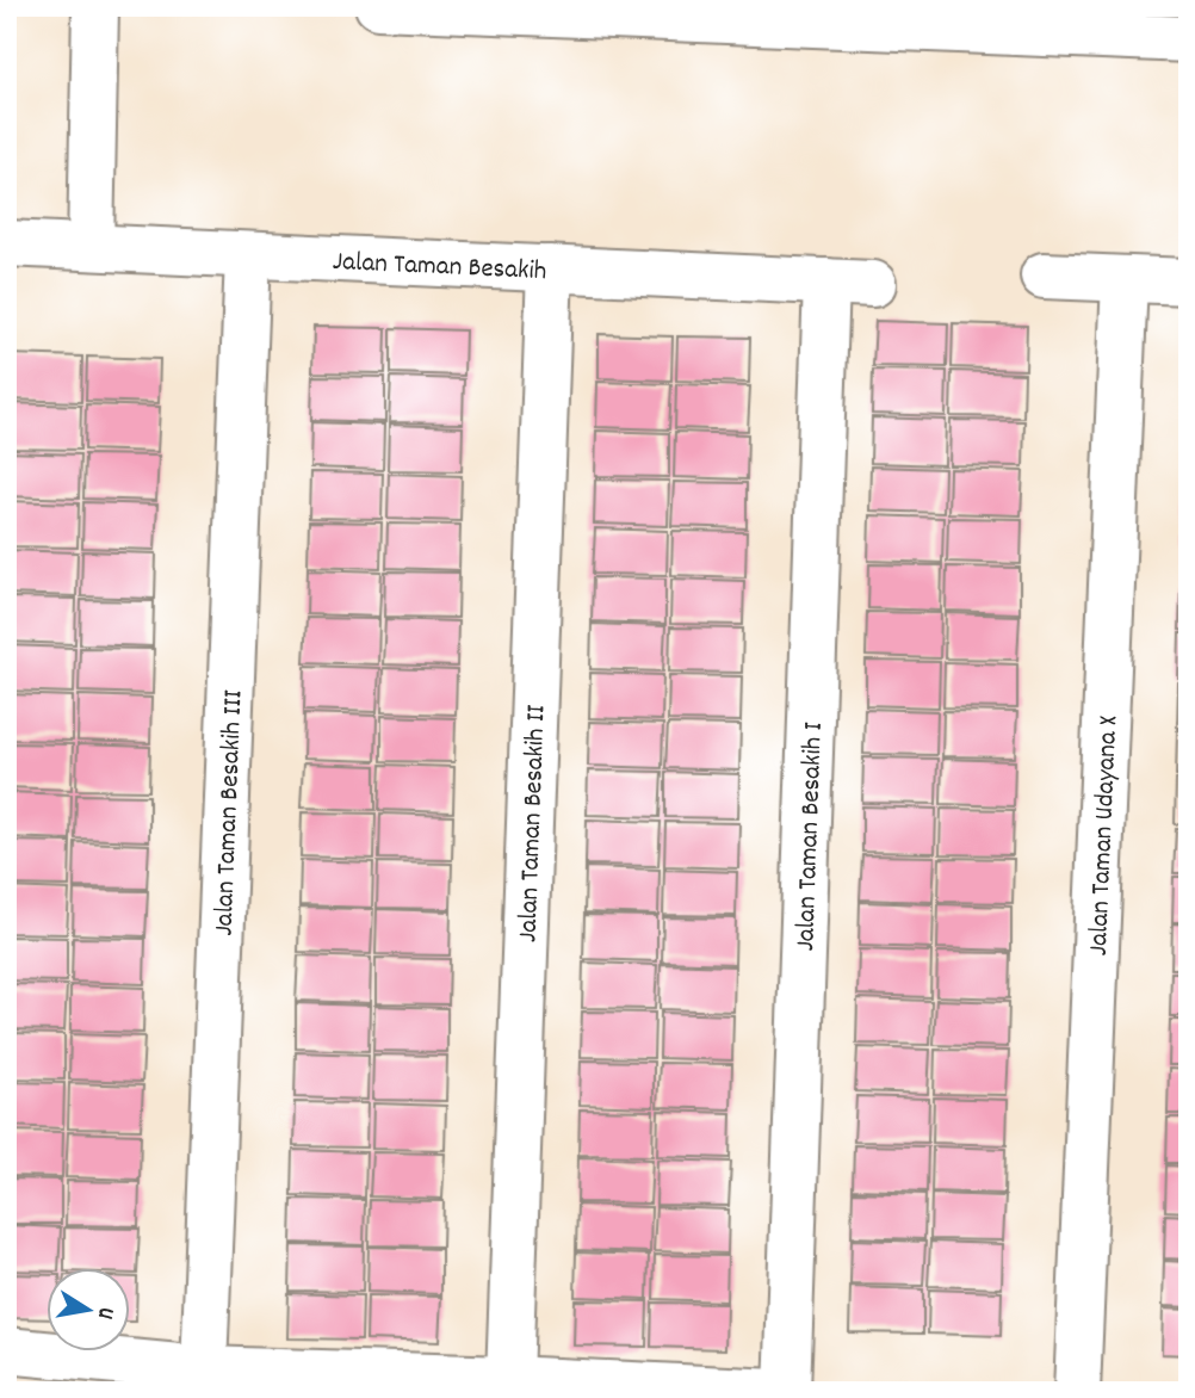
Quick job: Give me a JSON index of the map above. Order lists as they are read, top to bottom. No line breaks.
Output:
{"streets":{"street":["Jalan Taman Besakih","Jalan Taman Besakih III","Jalan Taman Besakih II","Jalan Taman Udayana X","Jalan Taman Besakih I"]},"crossings":[["Jalan Taman Besakih","Jalan Taman Besakih III"],["Jalan Taman Besakih","Jalan Taman Besakih II"],["Jalan Taman Besakih","Jalan Taman Besakih I"]],"north":"right"}
